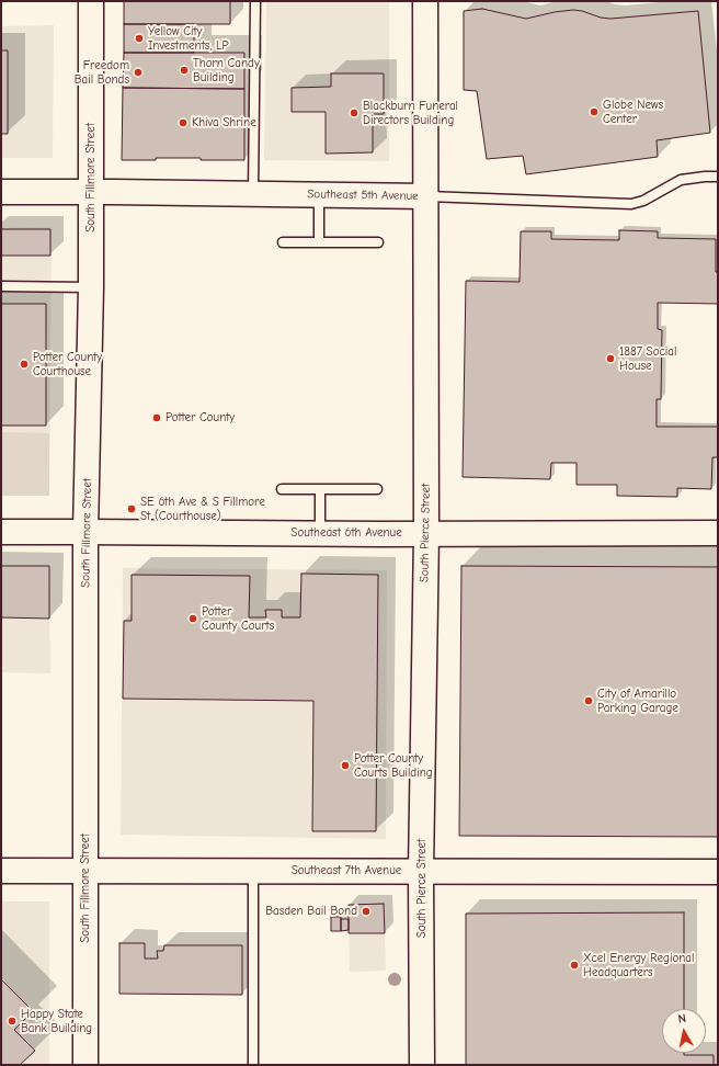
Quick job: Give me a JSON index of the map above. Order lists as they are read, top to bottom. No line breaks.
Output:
{"streets":{"main road":["South Fillmore Street","Southeast 5th Avenue","Southeast 6th Avenue","South Pierce Street","Southeast 7th Avenue"]},"crossings":[["South Fillmore Street","Southeast 5th Avenue"],["South Fillmore Street","Southeast 6th Avenue"],["South Fillmore Street","Southeast 7th Avenue"],["Southeast 5th Avenue","South Pierce Street"],["Southeast 6th Avenue","South Pierce Street"],["South Pierce Street","Southeast 7th Avenue"]],"places":["Yellow City Investments, LP","Thorn Candy Building","Freedom Bail Bonds","Globe News Center","Blackburn Funeral Directors Building","Khiva Shrine","1887 Social House","Potter County Courthouse","Potter County","SE 6th Ave & S Fillmore St (Courthouse)","Potter County Courts","City of Amarillo Parking Garage","Potter County Courts Building","Basden Bail Bond","Xcel Energy Regional Headquarters","Happy State Bank Building"],"north":"top"}
